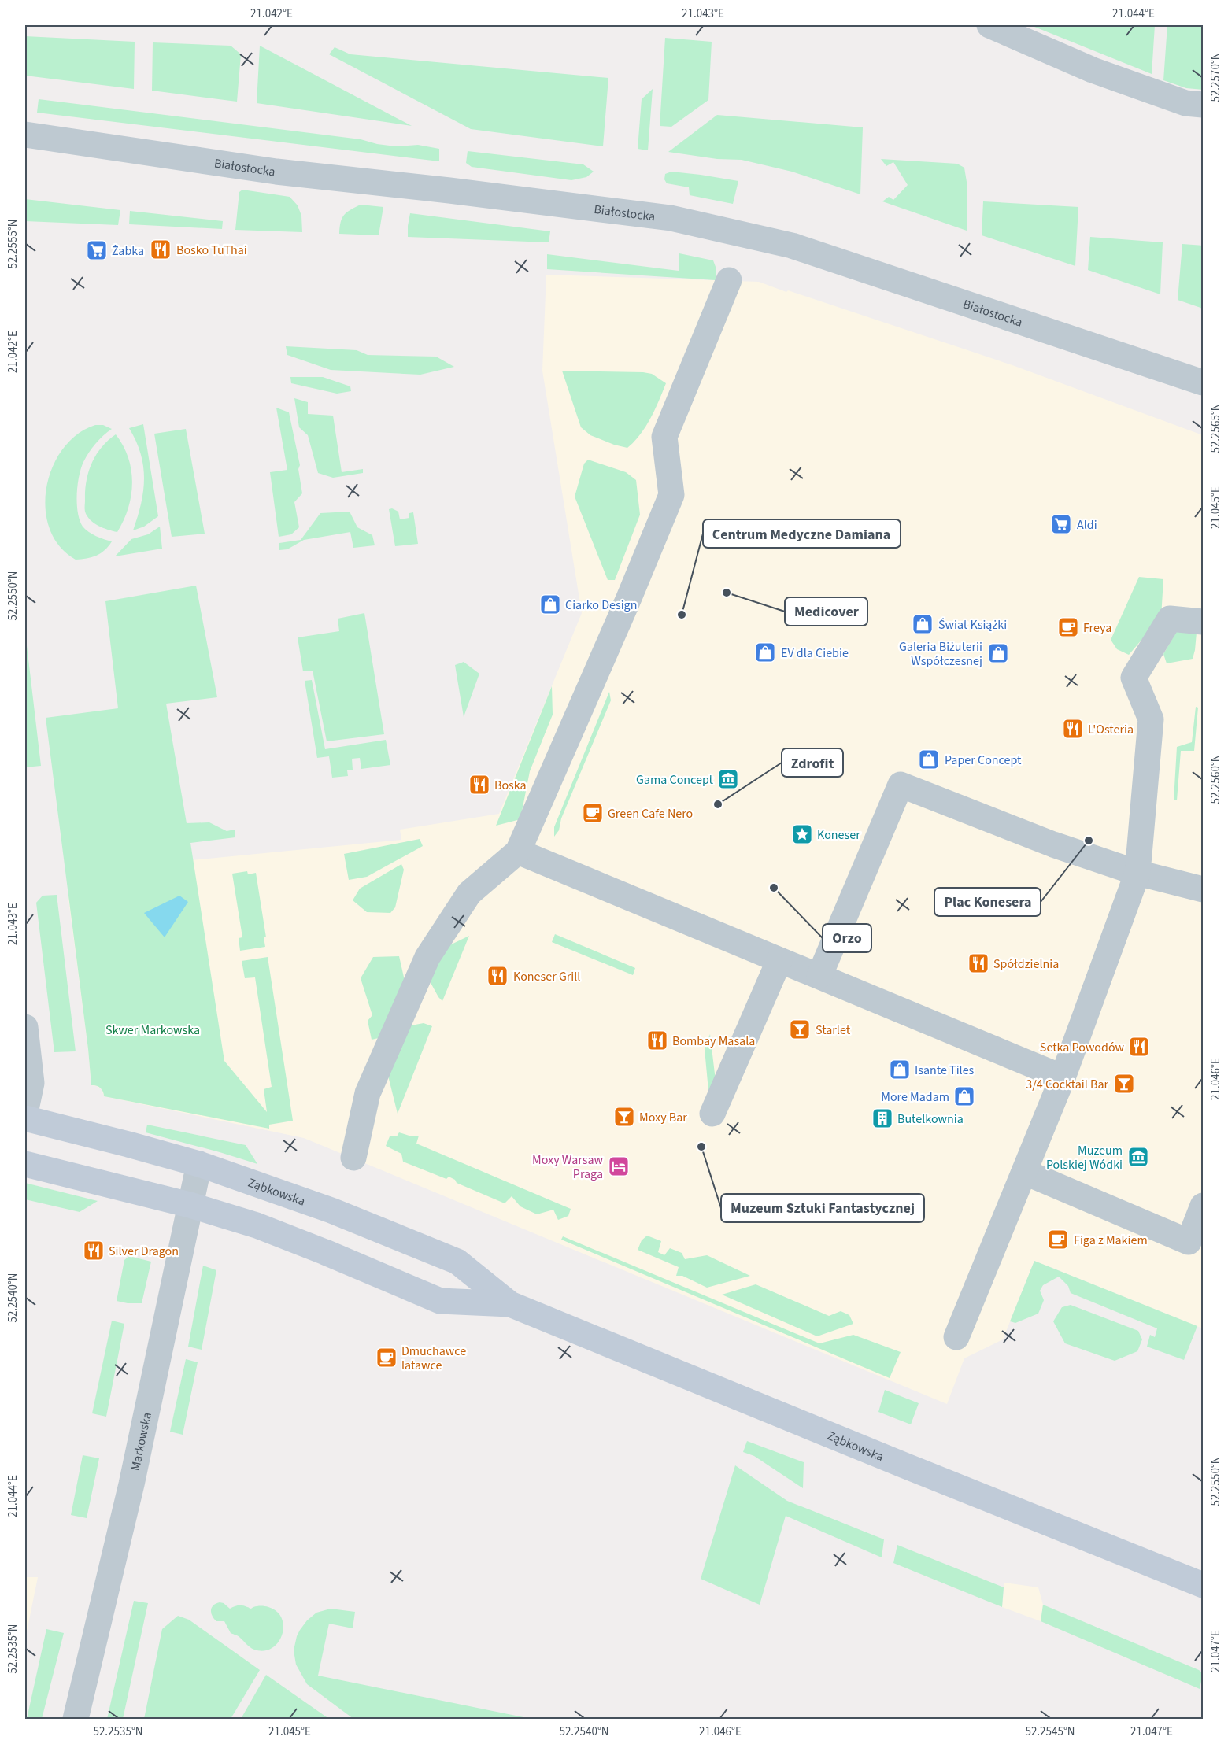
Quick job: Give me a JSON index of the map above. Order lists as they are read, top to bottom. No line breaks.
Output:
{"streets":{"street":["Białostocka","Ząbkowska","Markowska"]},"crossings":[["Ząbkowska","Markowska"]],"parks":["Skwer Markowska"],"places":{"restaurant":["Bosko TuThai","L'Osteria","Boska","Spółdzielnia","Koneser Grill","Bombay Masala","Setka Powodów","Silver Dragon"],"supermarket":["Żabka","Aldi"],"other":["Medicover","Centrum Medyczne Damiana","Zdrofit","Plac Konesera","Orzo","Muzeum Sztuki Fantastycznej"],"shop":["Ciarko Design","Świat Książki","EV dla Ciebie","Galeria Biżuterii Współczesnej","Paper Concept","Isante Tiles","More Madam"],"cafe":["Freya","Green Cafe Nero","Figa z Makiem","Dmuchawce latawce"],"museum":["Gama Concept","Muzeum Polskiej Wódki"],"place":["Koneser"],"bar":["Starlet","3/4 Cocktail Bar","Moxy Bar"],"building":["Butelkownia"],"hotel":["Moxy Warsaw Praga"]},"coordinates":["21.042°E","21.043°E","21.044°E","52.2570°N","52.2555°N","52.2565°N","21.045°E","52.2550°N","52.2560°N","21.046°E","52.2540°N","52.2535°N","21.047°E","52.2545°N"]}
